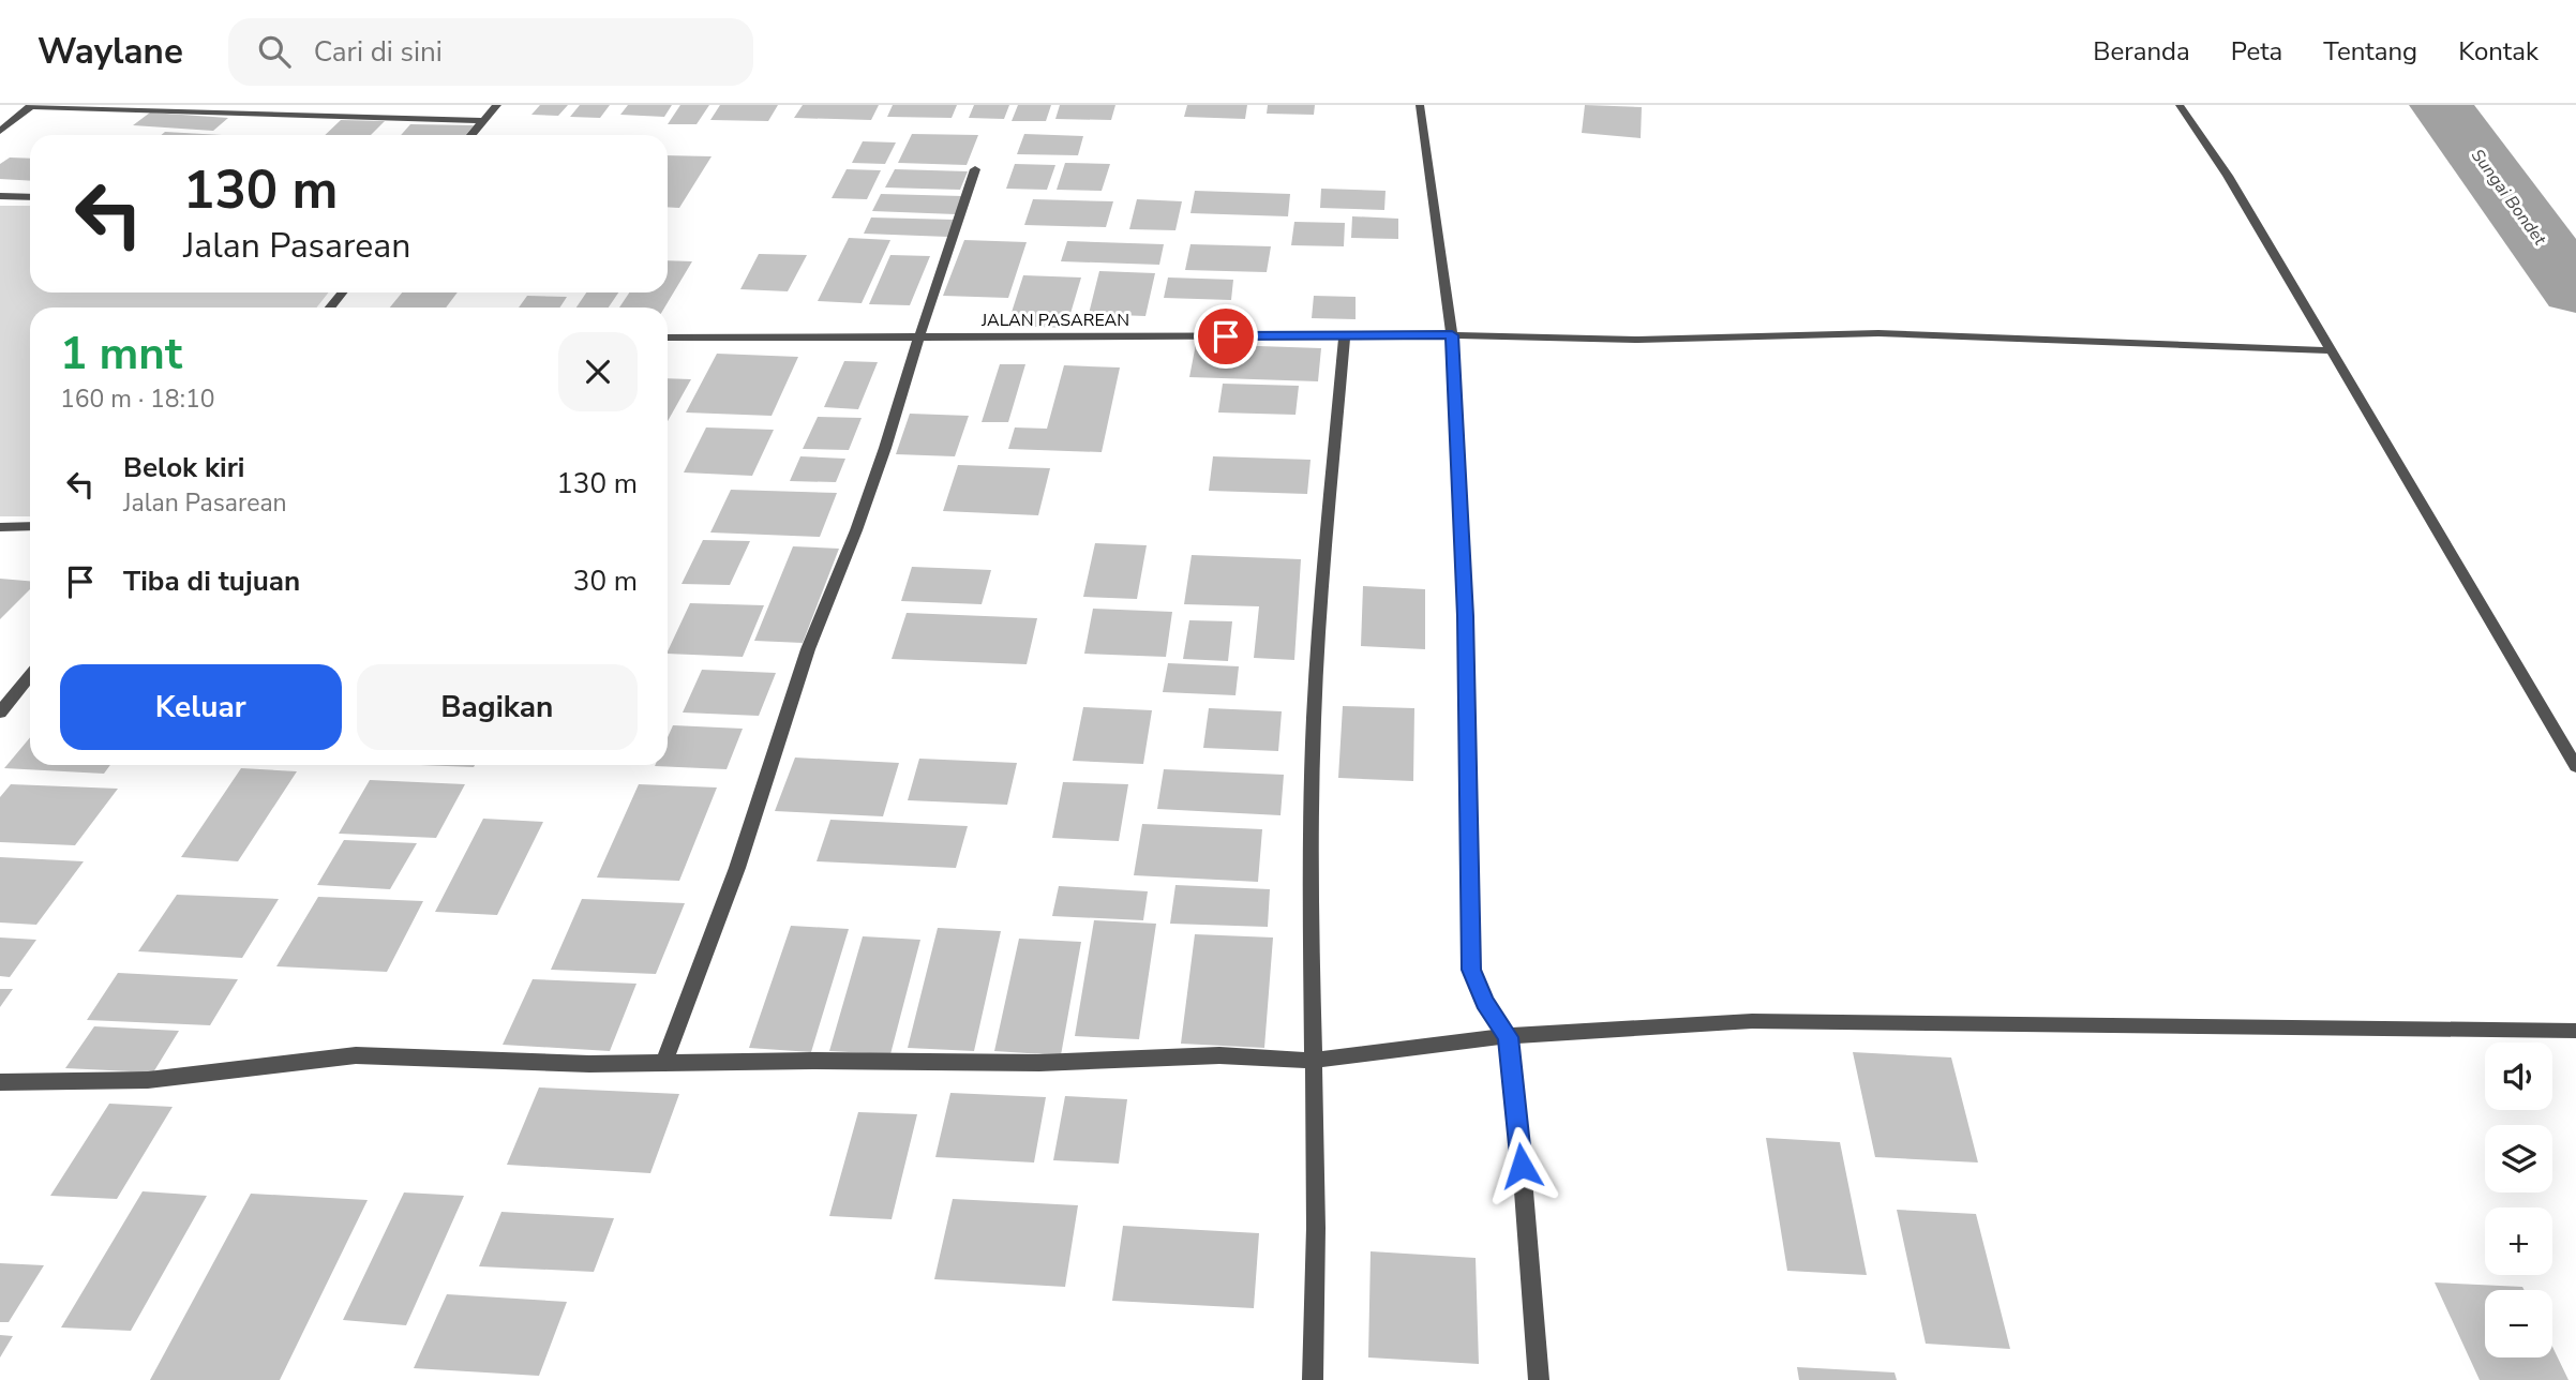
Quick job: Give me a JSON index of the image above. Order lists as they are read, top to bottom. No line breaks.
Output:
{"streets":{"street":["JALAN PASAREAN"]},"water":["Sungai Bondet"],"page":{"header":"Waylane","search":"Cari di sini","nav":["Beranda","Peta","Tentang","Kontak"],"turn":["130 m","Jalan Pasarean"],"heading":["1 mnt","160 m · 18:10"],"list":[{"name":"Belok kiri","note":"Jalan Pasarean","value":"130 m"},{"name":"Tiba di tujuan","value":"30 m"}],"buttons":["Keluar","Bagikan"],"map_buttons":["+","−"]}}
